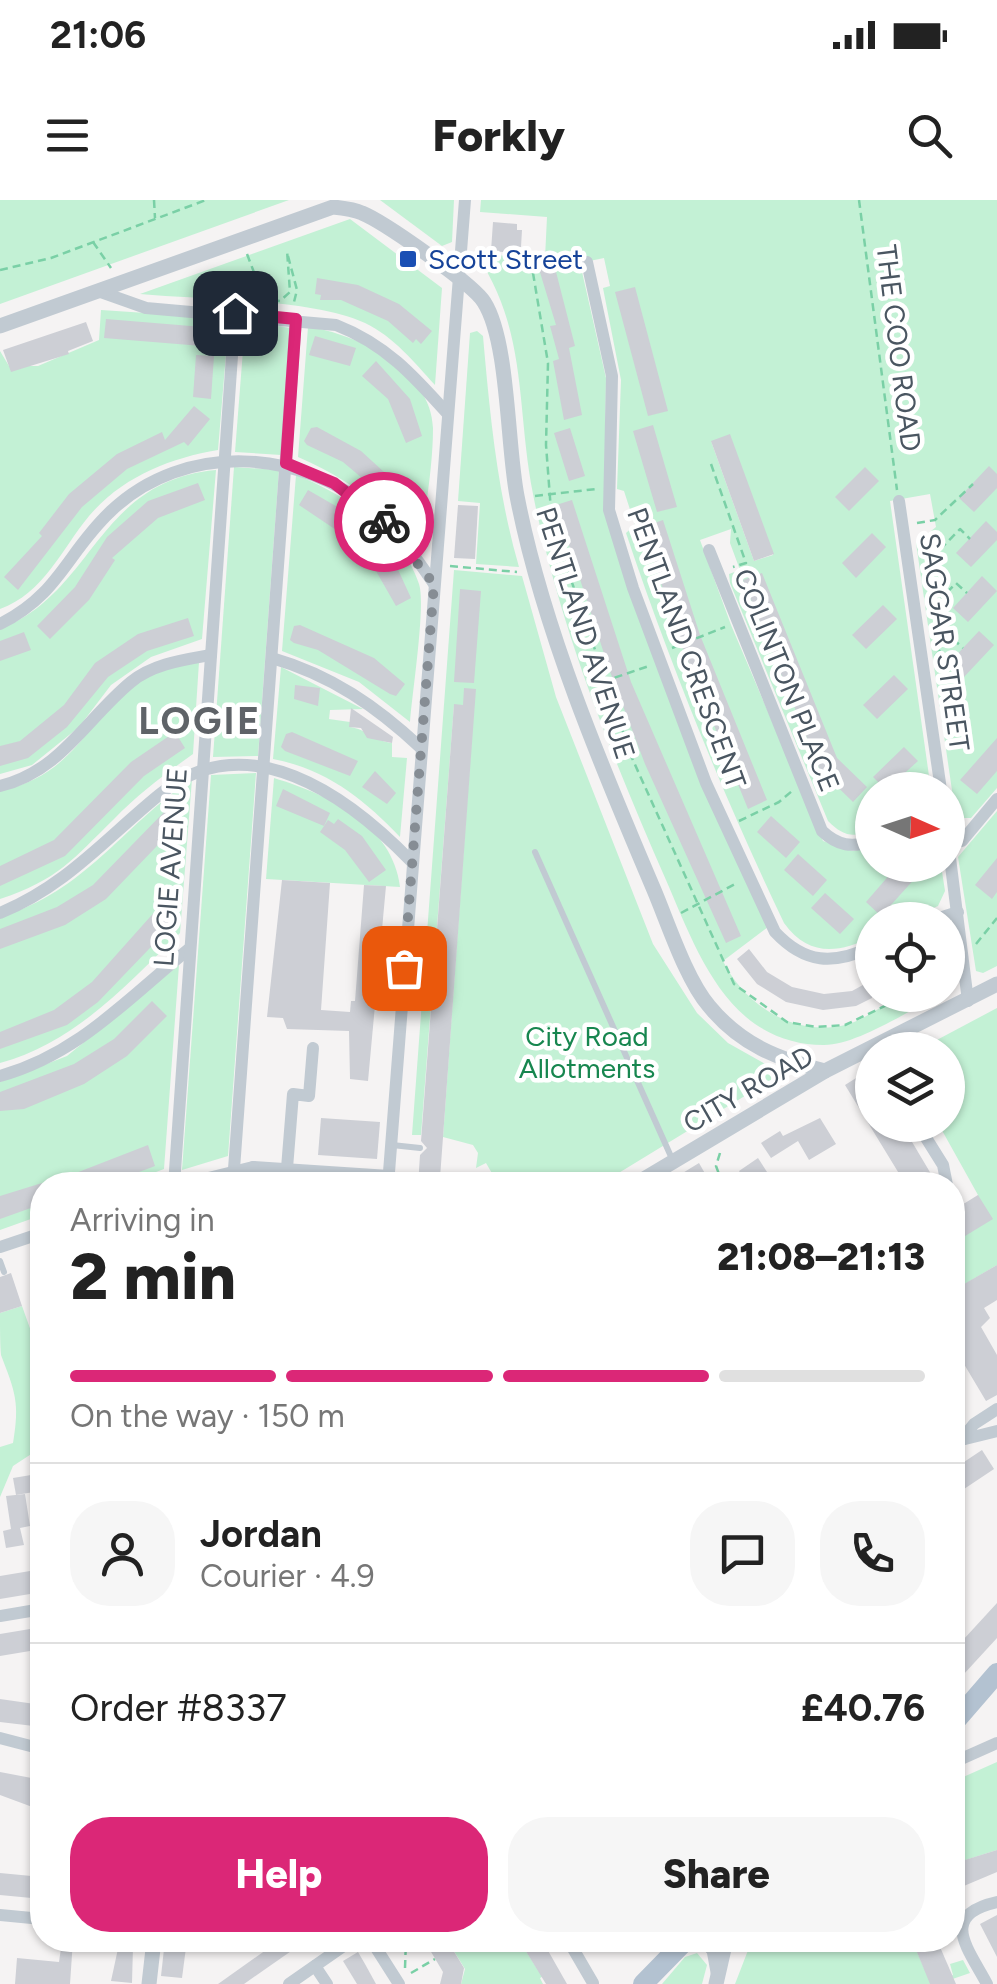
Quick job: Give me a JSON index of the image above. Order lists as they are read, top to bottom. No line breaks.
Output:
{"streets":{"street":["PENTLAND AVENUE","SAGGAR STREET","PENTLAND CRESCENT","COLINTON PLACE","LOGIE AVENUE","CITY ROAD"],"path":["THE COO ROAD"]},"crossings":[["THE COO ROAD","SAGGAR STREET"],["PENTLAND AVENUE","CITY ROAD"]],"districts":["LOGIE"],"parks":["City Road Allotments"],"places":{"transit":["Scott Street"]},"north":"right","page":{"status":"21:06","header":"Forkly","heading":["2 min","Arriving in","21:08–21:13"],"panel":["Jordan","Courier · 4.9","Order #8337","£40.76"],"bar":"On the way · 150 m","buttons":["Help","Share"]}}
